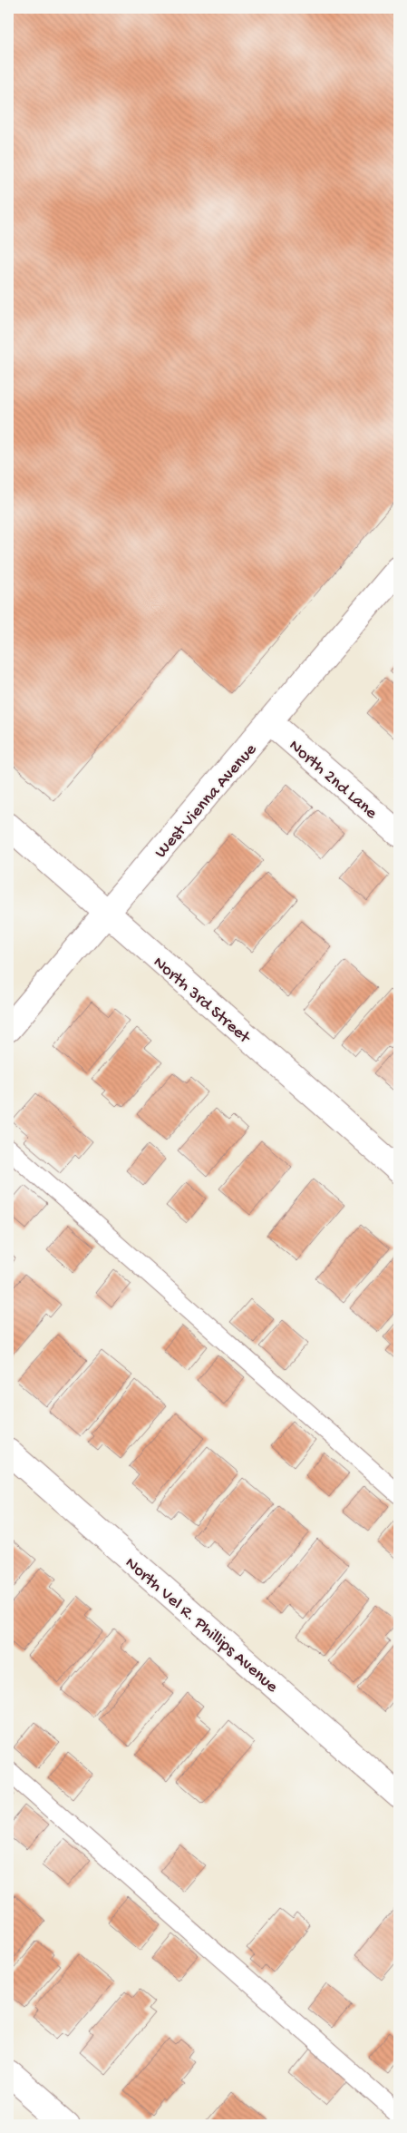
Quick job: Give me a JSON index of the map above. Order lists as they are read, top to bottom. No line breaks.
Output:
{"streets":{"street":["North 2nd Lane","West Vienna Avenue","North 3rd Street","North Vel R. Phillips Avenue"]},"crossings":[["North 2nd Lane","West Vienna Avenue"],["West Vienna Avenue","North 3rd Street"]]}
